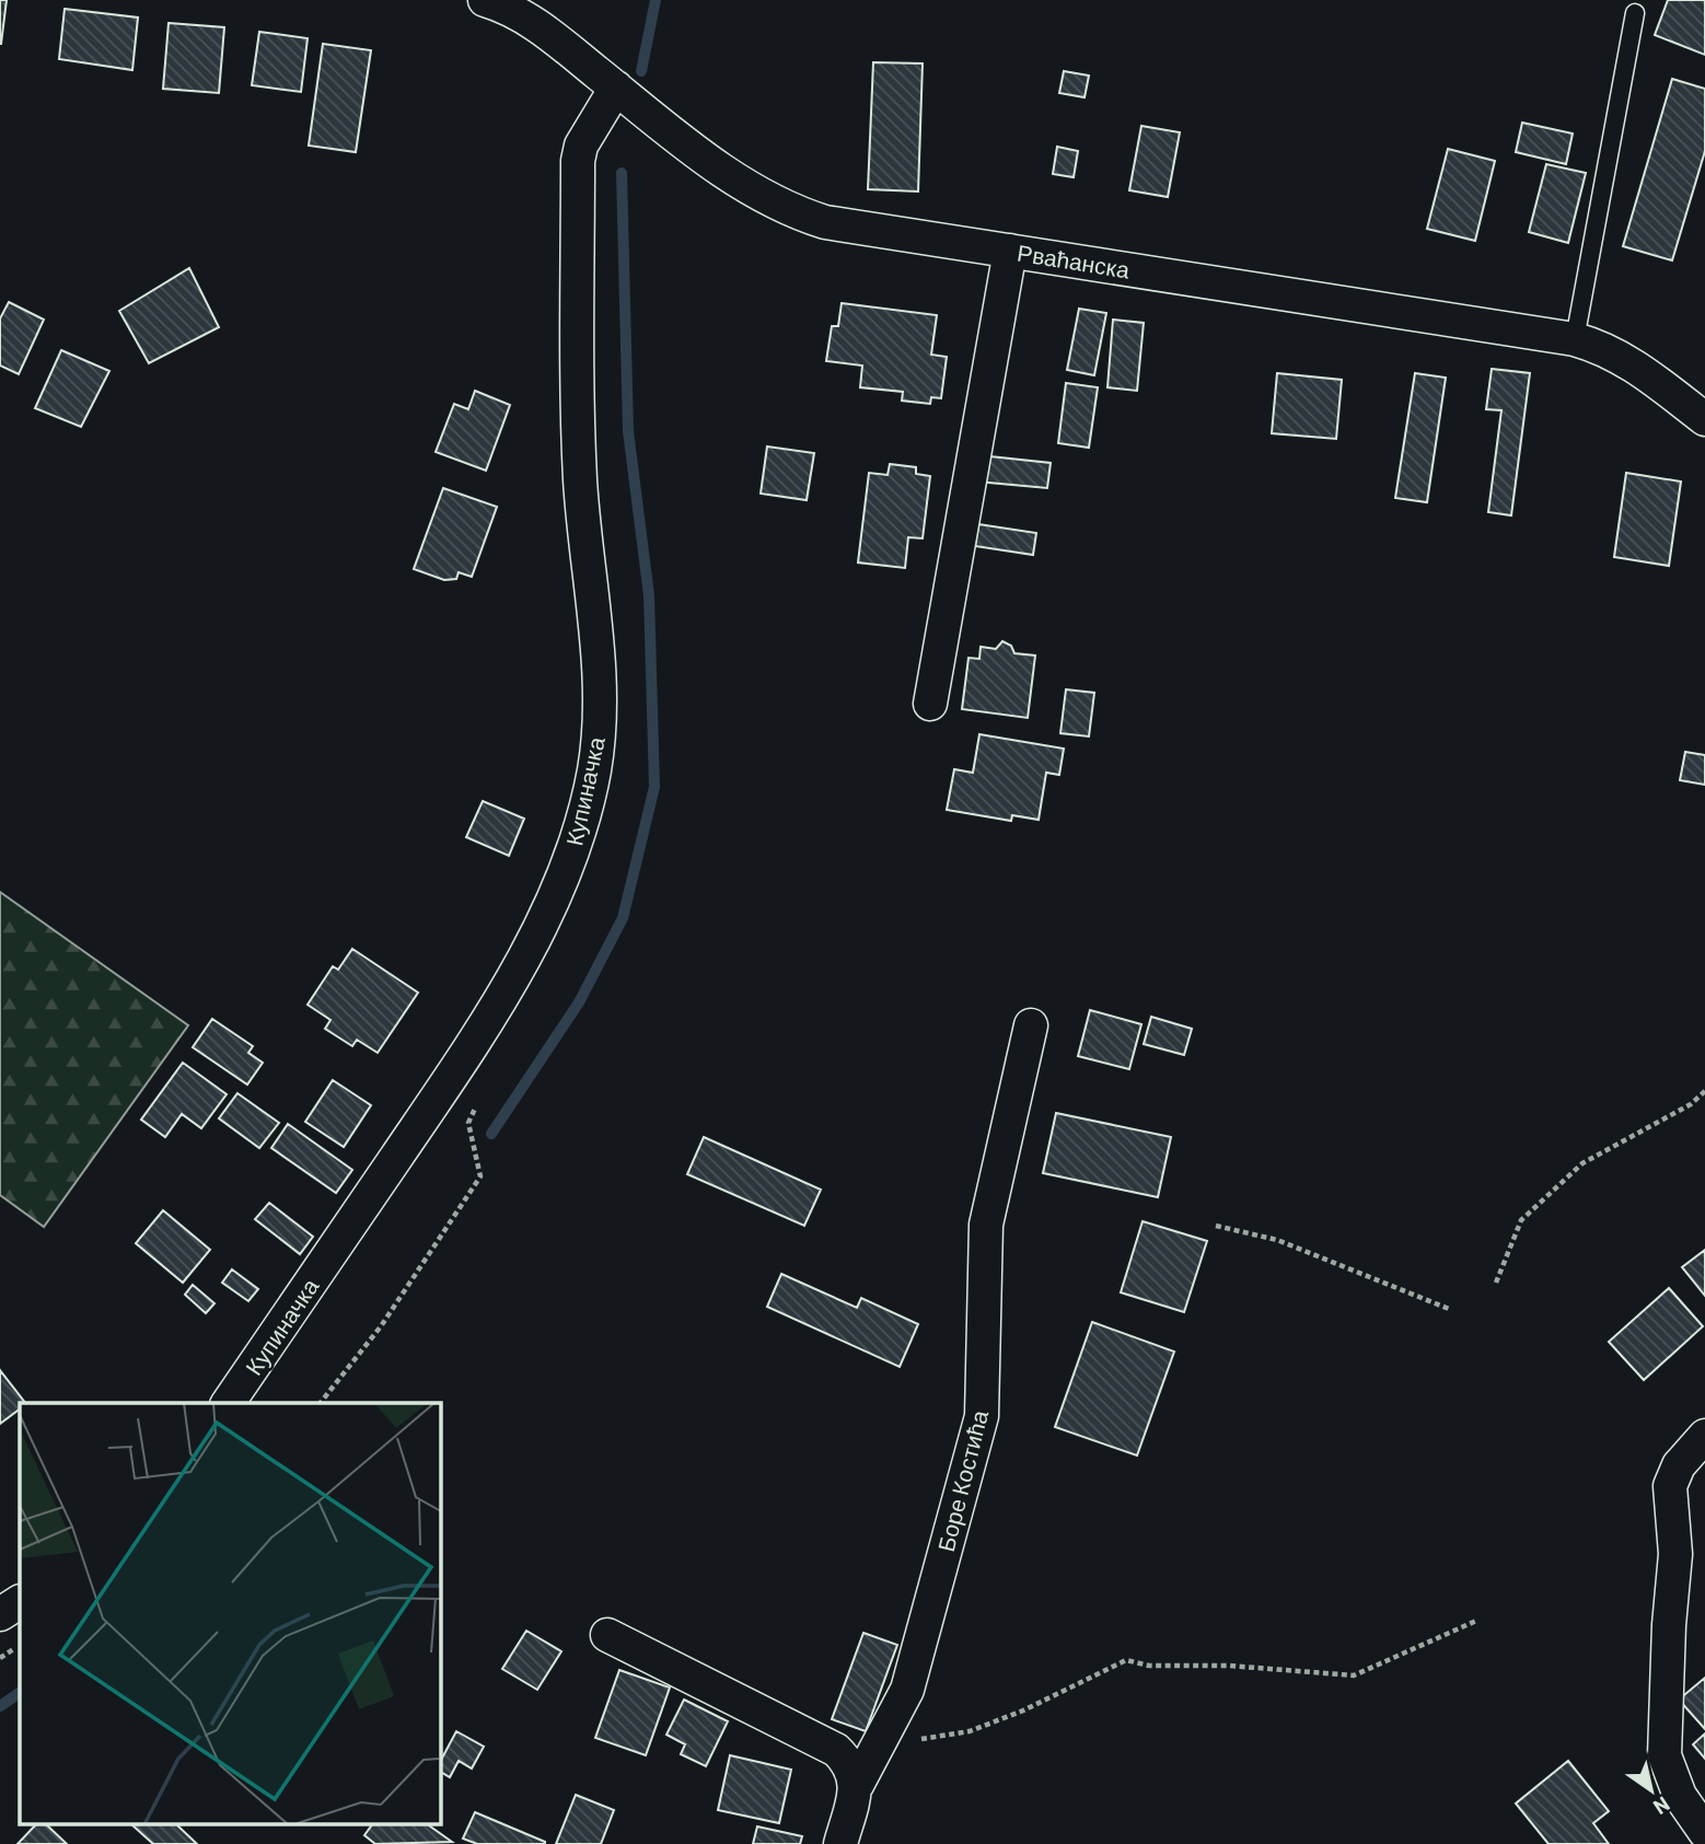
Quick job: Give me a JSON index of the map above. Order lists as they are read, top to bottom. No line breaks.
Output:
{"streets":{"street":["Рваћанска","Купиначка","Боре Костића"]},"crossings":[["Рваћанска","Купиначка"]],"north":"bottom right"}
